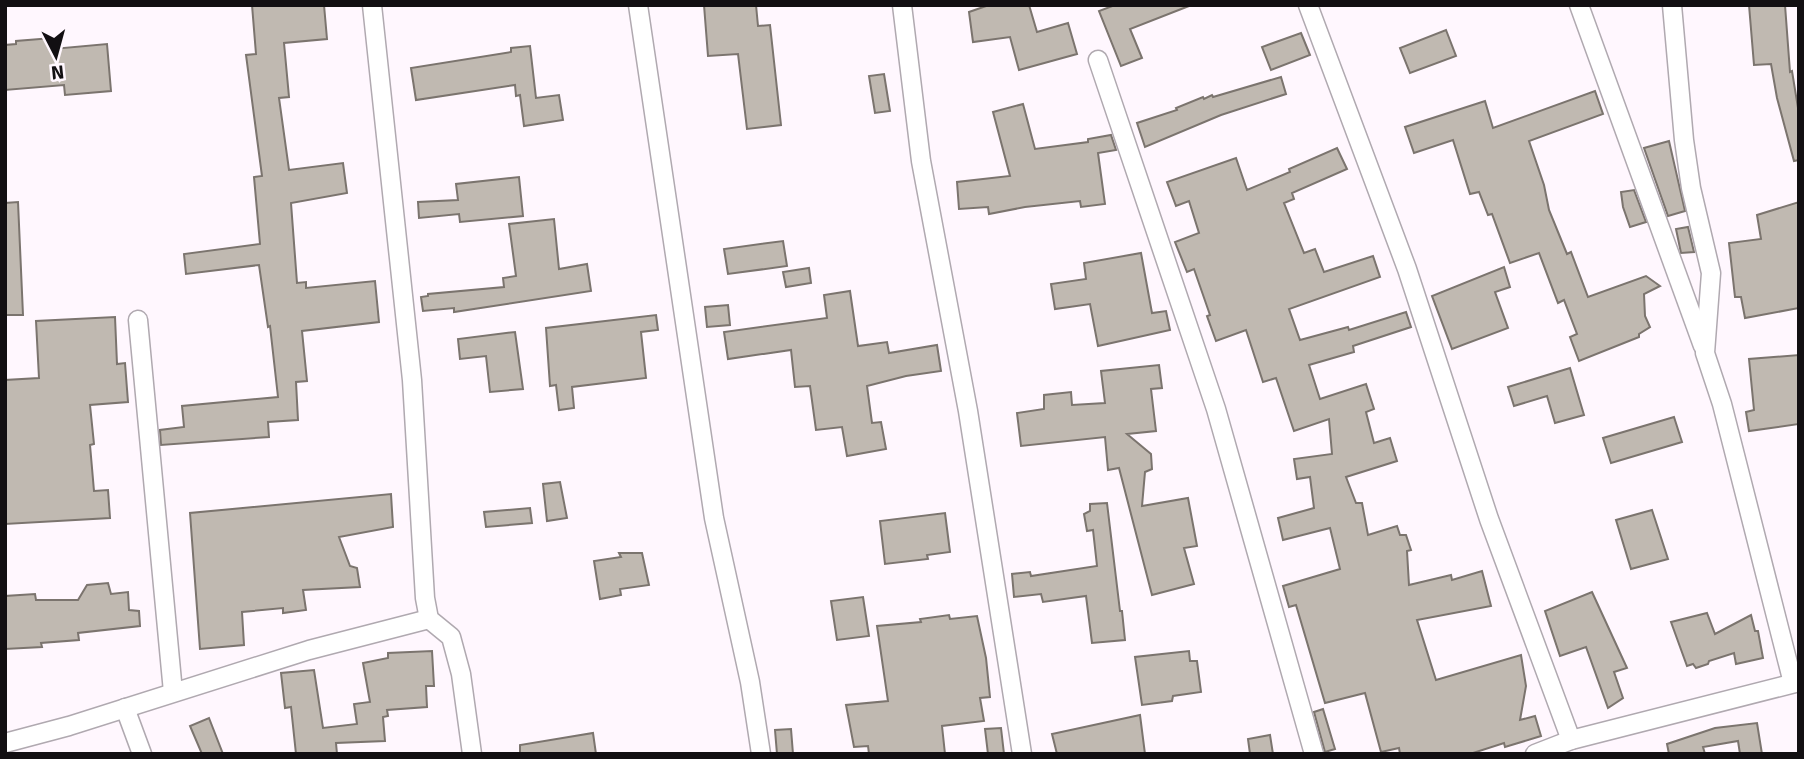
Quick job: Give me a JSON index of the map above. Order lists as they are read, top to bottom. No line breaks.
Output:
{"north":"bottom"}
